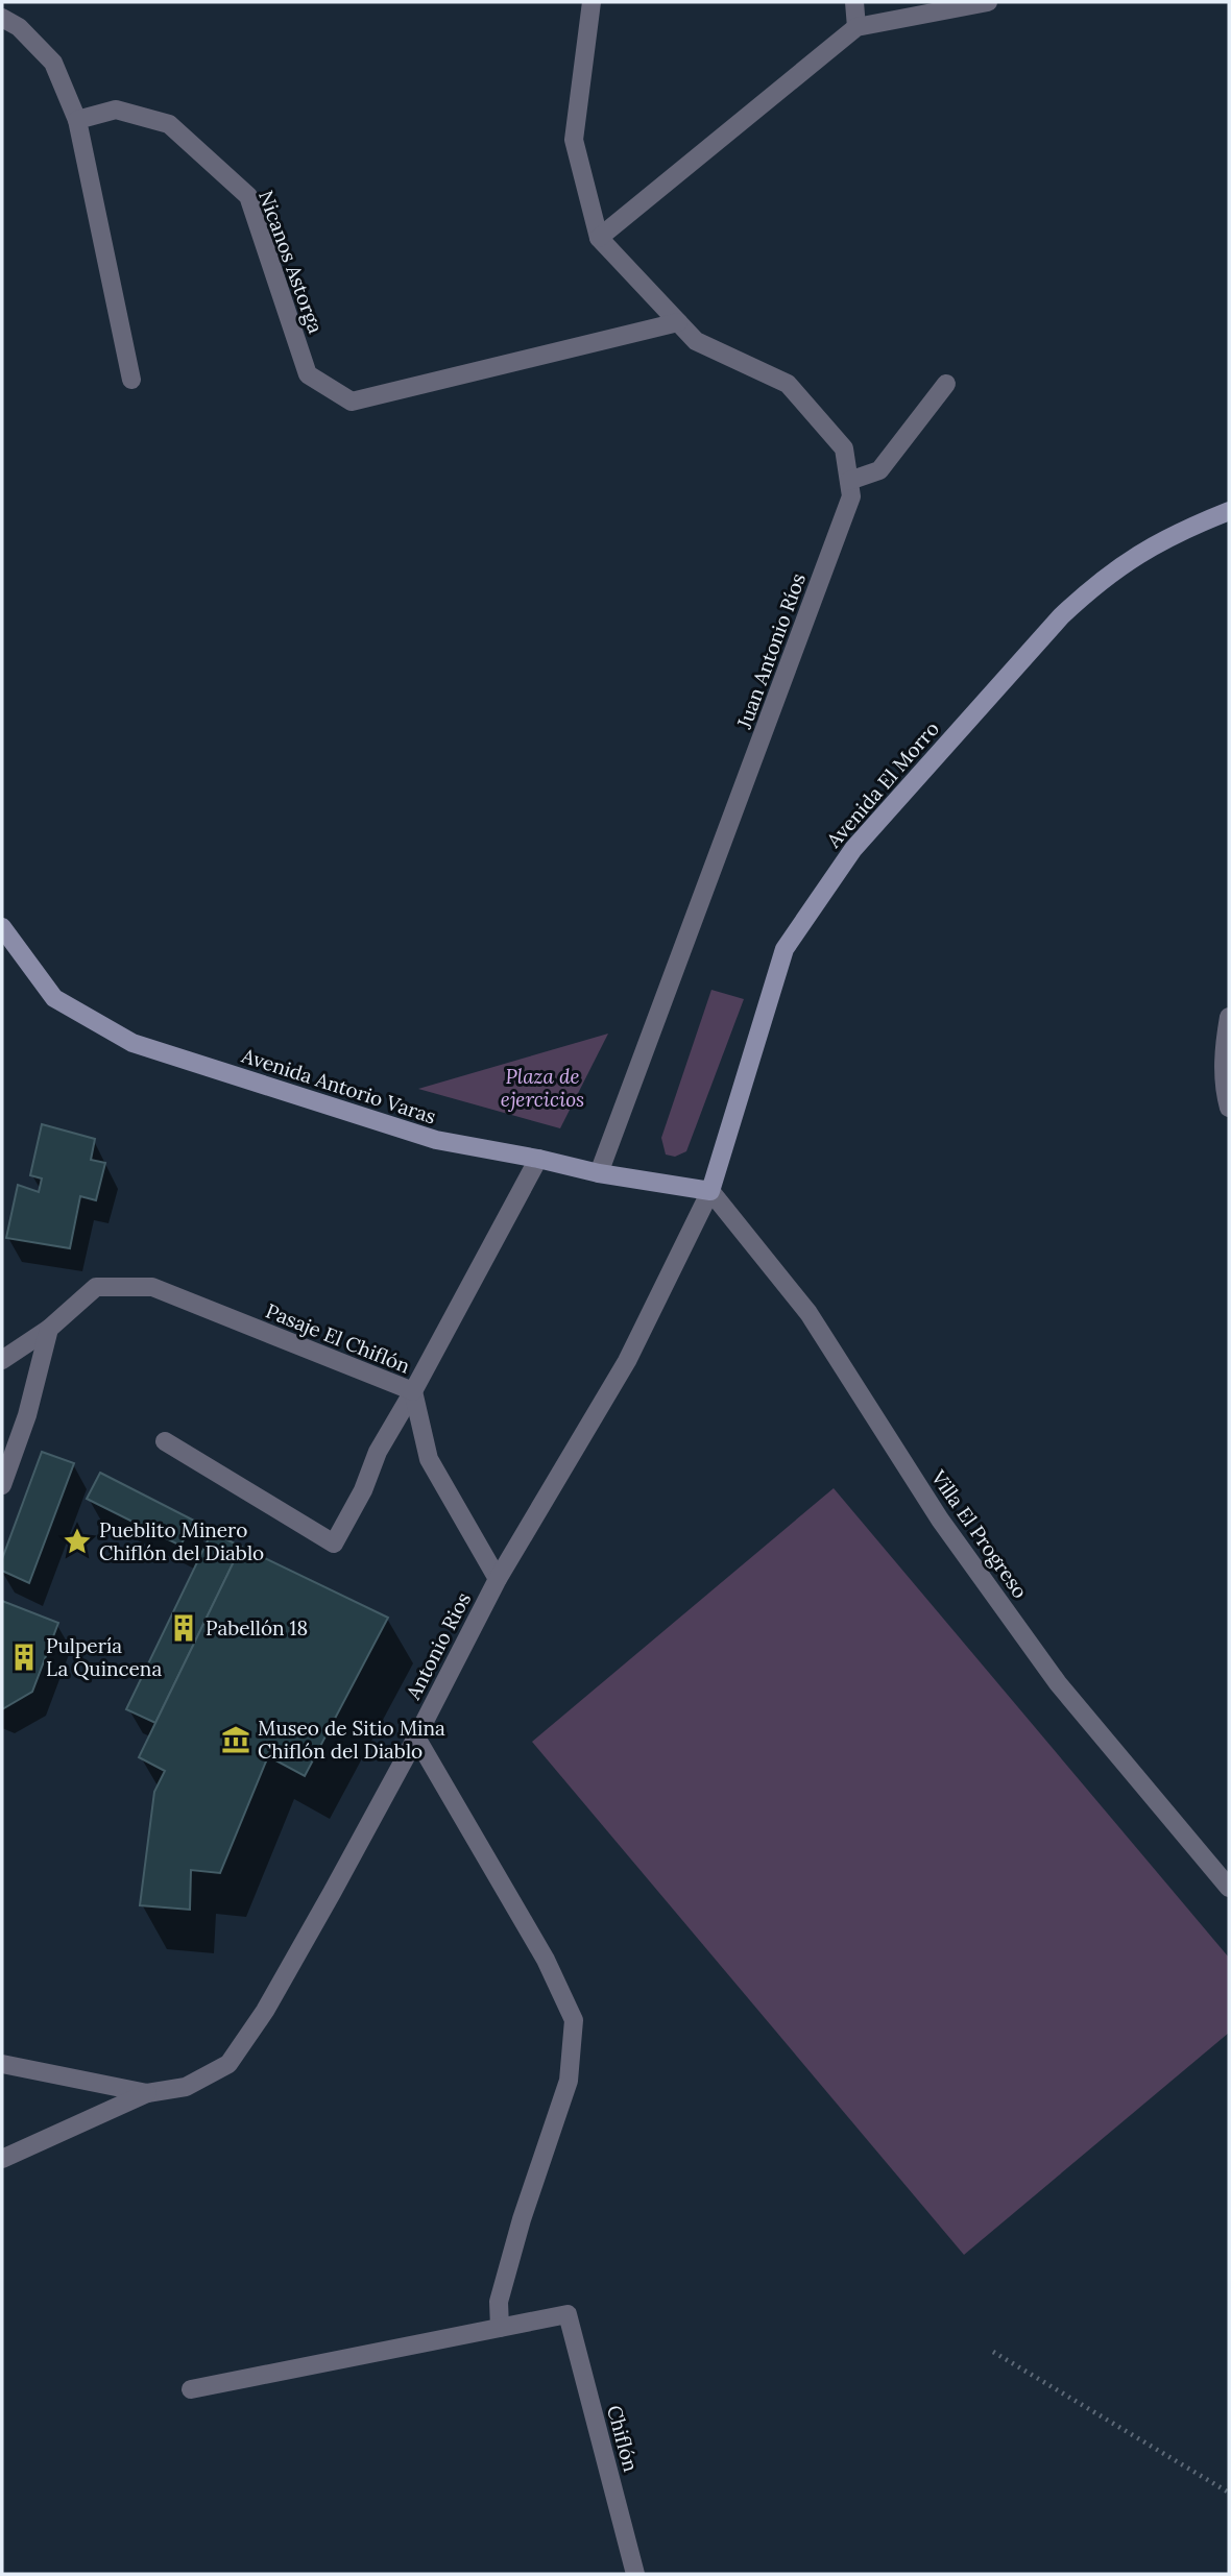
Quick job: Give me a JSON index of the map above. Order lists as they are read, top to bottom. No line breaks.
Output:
{"streets":{"street":["Nicanos Astorga","Juan Antonio Ríos","Avenida El Morro","Avenida Antorio Varas","Pasaje El Chiflón","Villa El Progreso","Antonio Rios","Chiflón"]},"crossings":[["Nicanos Astorga","Juan Antonio Ríos"],["Juan Antonio Ríos","Avenida Antorio Varas"],["Avenida El Morro","Avenida Antorio Varas"],["Avenida El Morro","Villa El Progreso"],["Avenida El Morro","Antonio Rios"],["Avenida Antorio Varas","Pasaje El Chiflón"],["Avenida Antorio Varas","Villa El Progreso"],["Avenida Antorio Varas","Antonio Rios"],["Villa El Progreso","Antonio Rios"]],"parks":["Plaza de ejercicios"],"places":{"place":["Pueblito Minero Chiflón del Diablo"],"building":["Pabellón 18","Pulpería La Quincena"],"museum":["Museo de Sitio Mina Chiflón del Diablo"]}}
